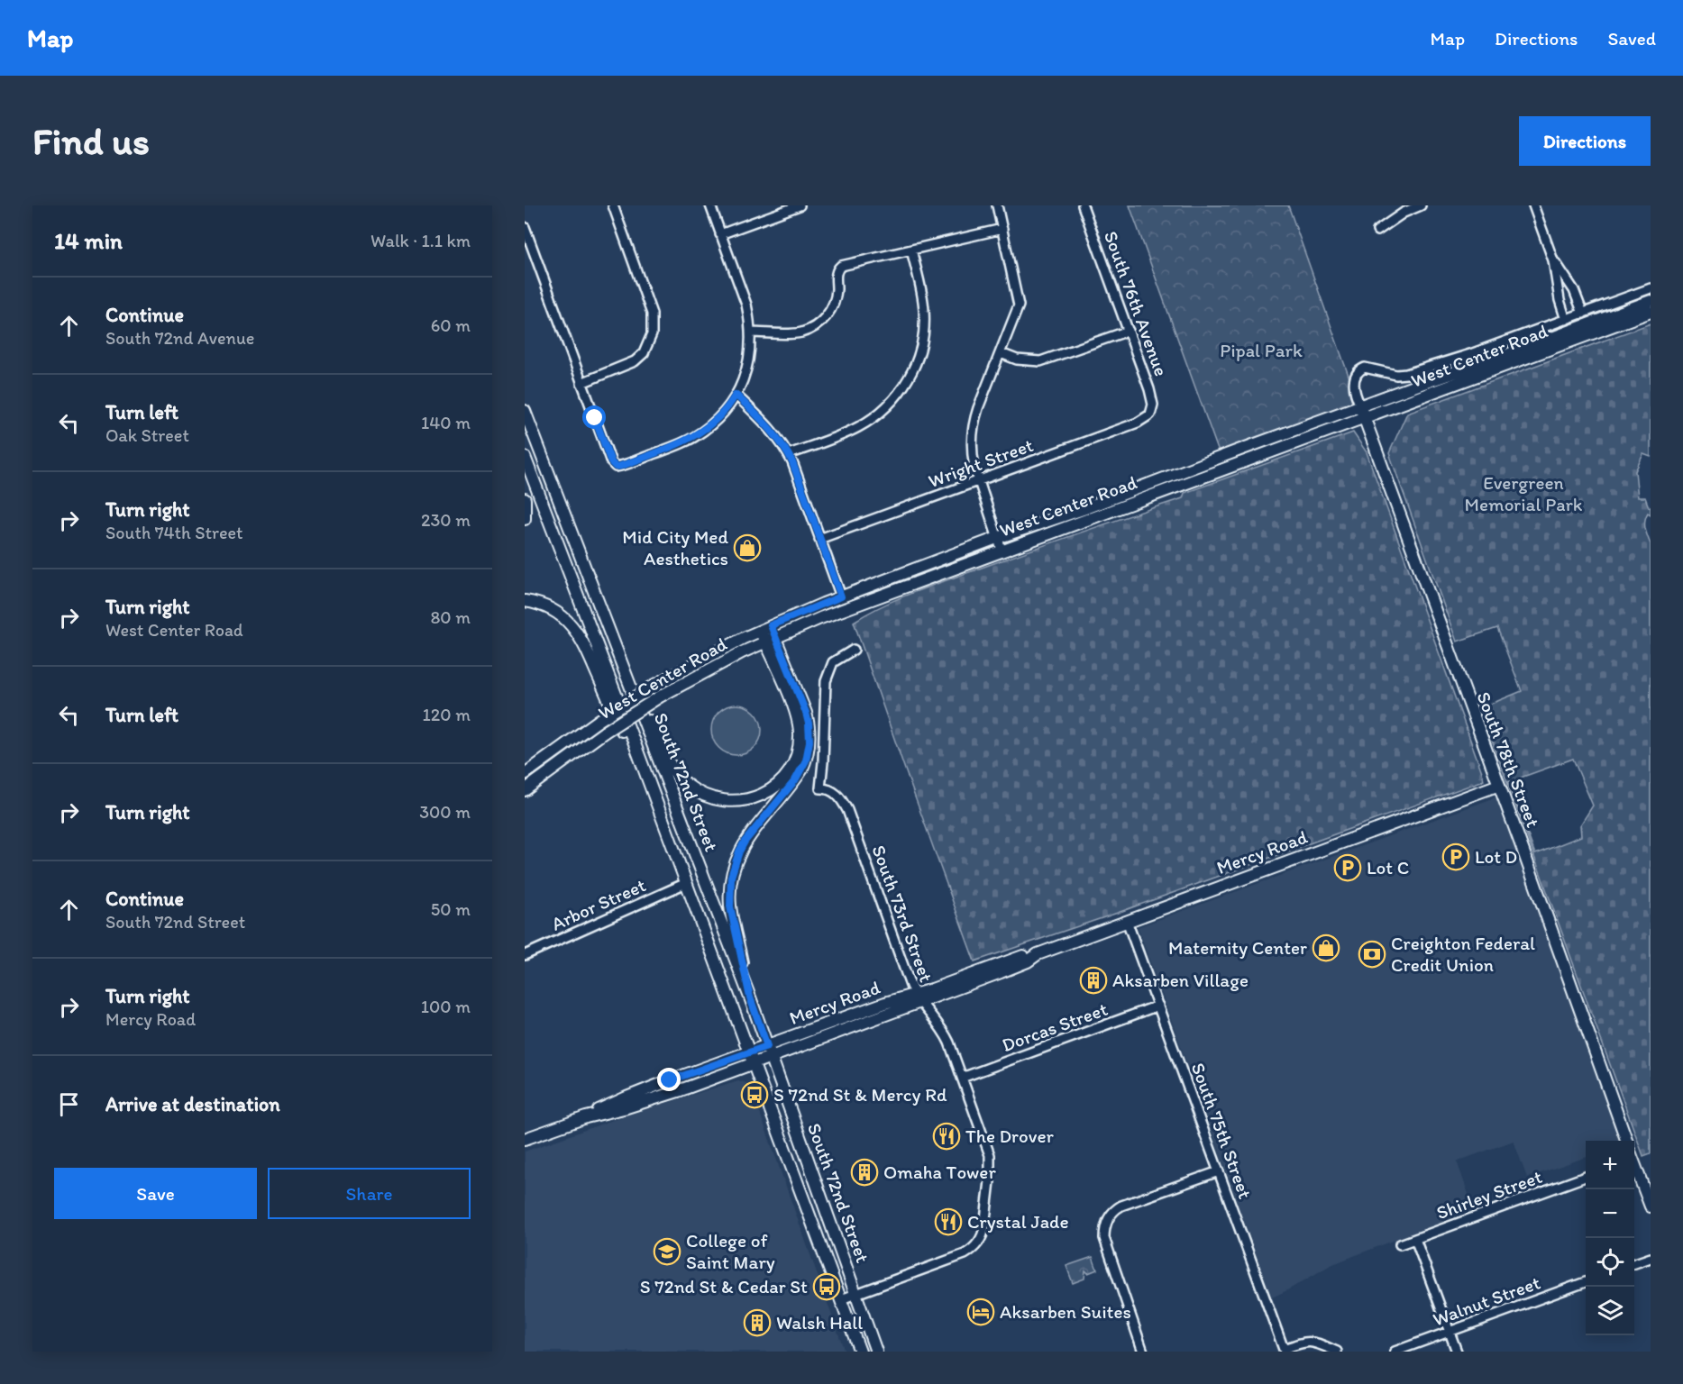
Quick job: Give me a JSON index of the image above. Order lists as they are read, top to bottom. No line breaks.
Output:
{"streets":{"main road":["West Center Road","South 78th Street","South 72nd Street","Mercy Road"],"street":["South 76th Avenue","Wright Street","Arbor Street","South 73rd Street","Dorcas Street","South 75th Street","Shirley Street","Walnut Street"]},"crossings":[["South 76th Avenue","Wright Street"],["West Center Road","South 78th Street"],["South 78th Street","Mercy Road"],["South 72nd Street","Mercy Road"],["South 72nd Street","Arbor Street"],["South 72nd Street","South 73rd Street"],["Mercy Road","South 73rd Street"],["Mercy Road","South 75th Street"],["South 73rd Street","Dorcas Street"],["Dorcas Street","South 75th Street"]],"parks":["Pipal Park","Evergreen Memorial Park"],"places":{"shop":["Mid City Med Aesthetics","Maternity Center"],"parking":["Lot D","Lot C"],"bank":["Creighton Federal Credit Union"],"building":["Aksarben Village","Omaha Tower","Walsh Hall"],"bus stop":["S 72nd St & Mercy Rd","S 72nd St & Cedar St"],"restaurant":["The Drover","Crystal Jade"],"school or university":["College of Saint Mary"],"hotel":["Aksarben Suites"]},"page":{"header":"Map","nav":["Map","Directions","Saved"],"buttons":["Directions",["Save","Share"]],"title":"Find us","heading":["14 min","Walk · 1.1 km"],"list":[["Continue","South 72nd Avenue","60 m"],["Turn left","Oak Street","140 m"],["Turn right","South 74th Street","230 m"],["Turn right","West Center Road","80 m"],["Turn left","120 m"],["Turn right","300 m"],["Continue","South 72nd Street","50 m"],["Turn right","Mercy Road","100 m"],"Arrive at destination"],"map_buttons":["+","−"]}}
